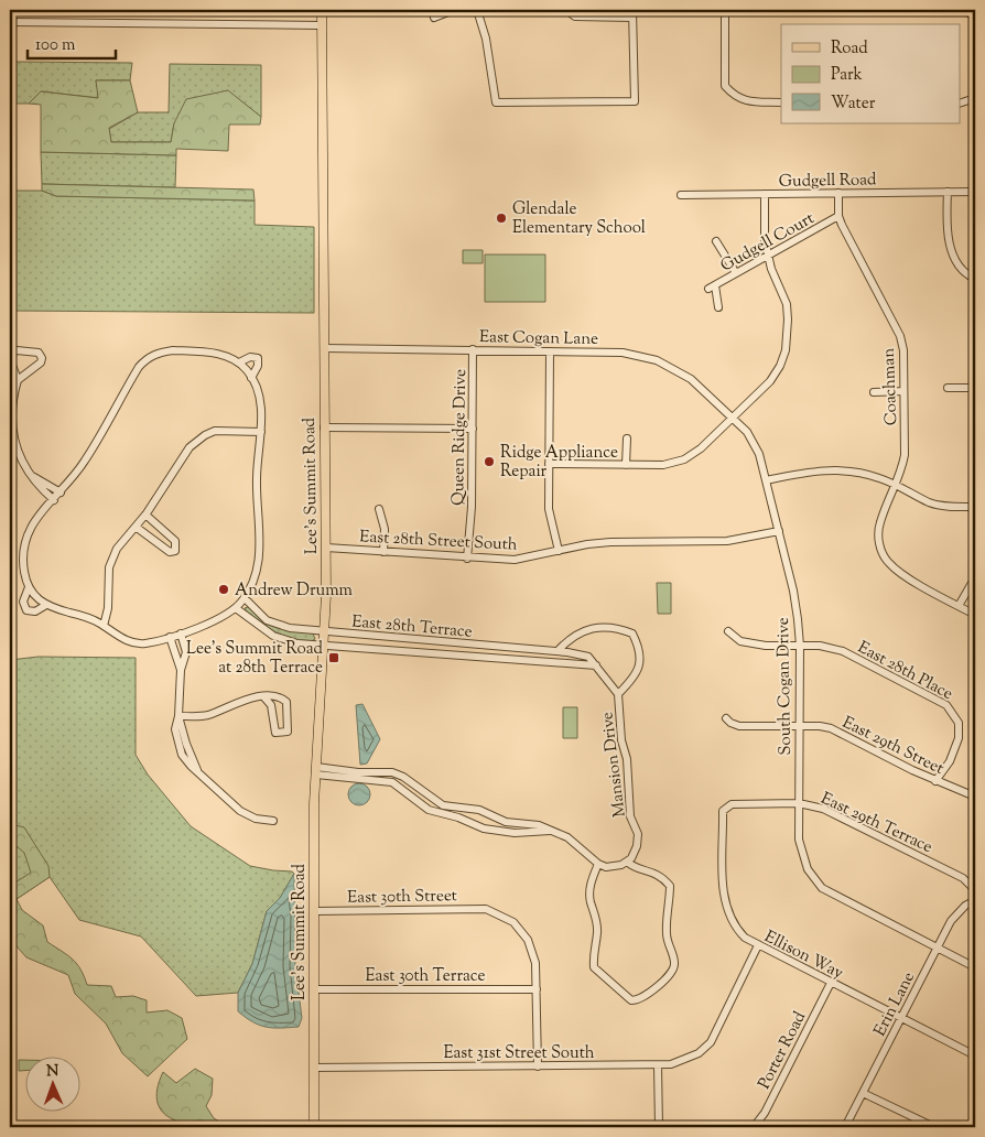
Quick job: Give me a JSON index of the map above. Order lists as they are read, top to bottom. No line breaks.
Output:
{"streets":{"main road":["Lee's Summit Road"],"street":["Gudgell Road","Gudgell Court","East Cogan Lane","Coachman","Queen Ridge Drive","East 28th Street South","East 28th Terrace","East 28th Place","South Cogan Drive","East 29th Street","Mansion Drive","East 29th Terrace","East 30th Street","Ellison Way","East 30th Terrace","Erin Lane","Porter Road","East 31st Street South"]},"crossings":[["Gudgell Road","Coachman"],["Gudgell Court","Coachman"],["East Cogan Lane","Queen Ridge Drive"],["East Cogan Lane","Lee's Summit Road"],["East Cogan Lane","South Cogan Drive"],["Queen Ridge Drive","East 28th Street South"],["Lee's Summit Road","East 28th Street South"],["Lee's Summit Road","East 28th Terrace"],["Lee's Summit Road","East 30th Street"],["Lee's Summit Road","East 30th Terrace"],["Lee's Summit Road","East 31st Street South"],["East 28th Street South","South Cogan Drive"],["East 28th Terrace","Mansion Drive"],["East 28th Place","South Cogan Drive"],["East 28th Place","East 29th Street"],["South Cogan Drive","East 29th Street"],["South Cogan Drive","East 29th Terrace"],["South Cogan Drive","Erin Lane"],["East 29th Terrace","Ellison Way"],["East 30th Street","East 30th Terrace"],["Ellison Way","Erin Lane"],["Ellison Way","Porter Road"],["Ellison Way","East 31st Street South"]],"places":{"other":["Glendale Elementary School","Ridge Appliance Repair","Andrew Drumm"],"transit":["Lee's Summit Road at 28th Terrace"]},"legend":["Road","Park","Water"],"scale_bar":"100 m","north":"top"}
